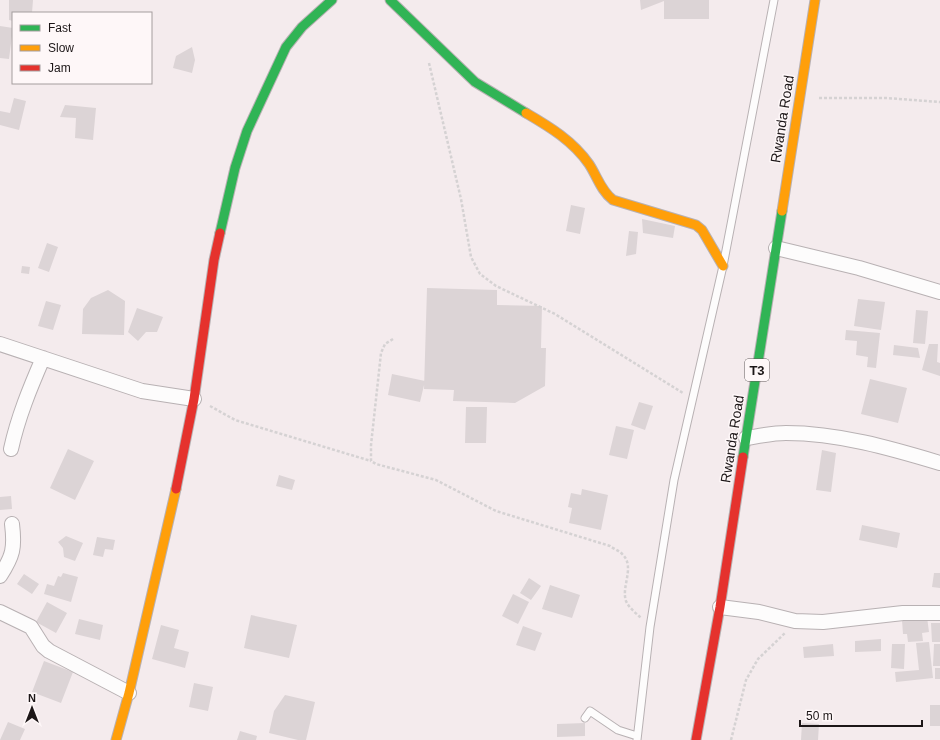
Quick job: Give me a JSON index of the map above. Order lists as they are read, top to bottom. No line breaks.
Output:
{"streets":{"main road":["Rwanda Road","T3"]},"legend":["Fast","Slow","Jam"],"scale_bar":"50 m","north":"top"}
